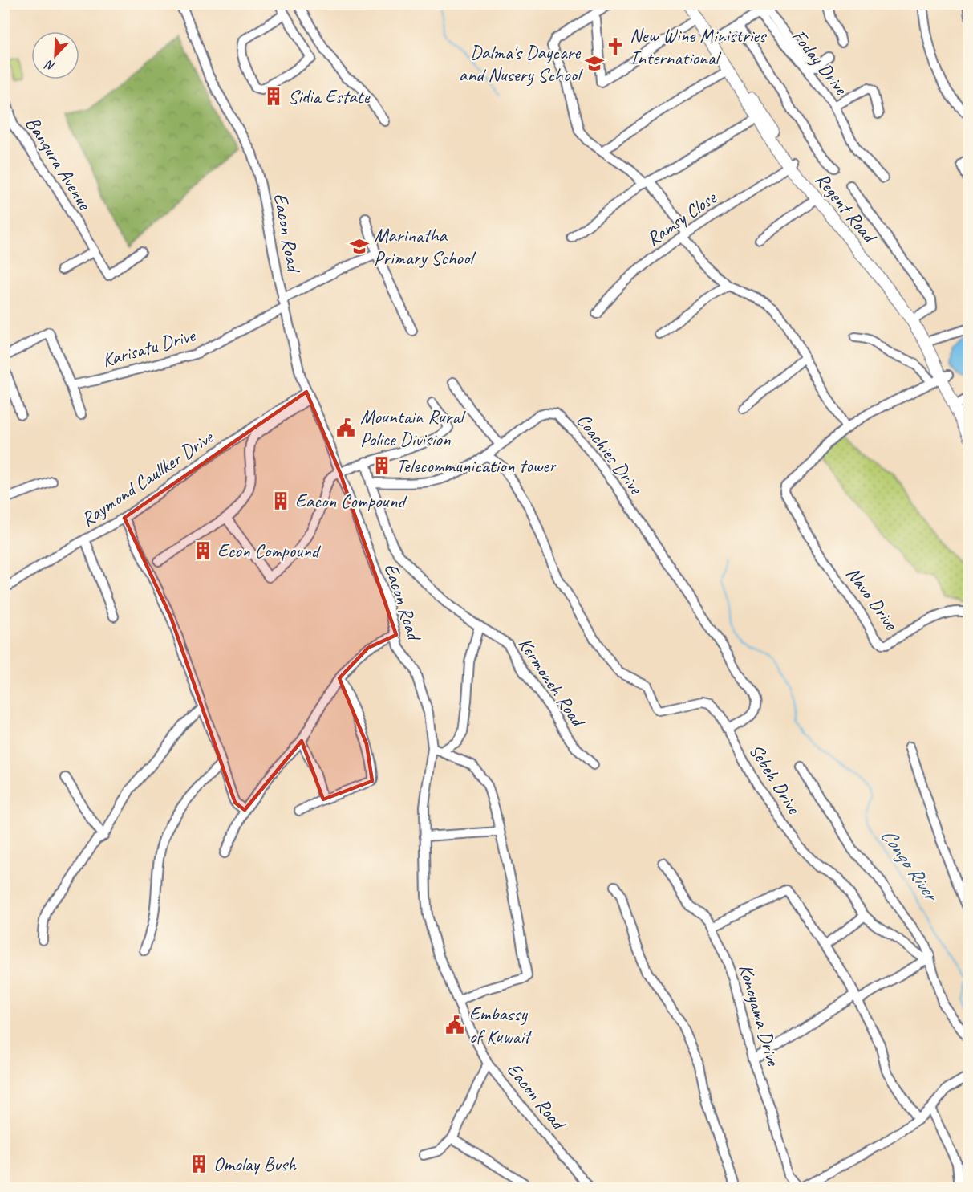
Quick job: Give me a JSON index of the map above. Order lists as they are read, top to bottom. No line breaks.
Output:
{"streets":{"main road":["Regent Road"],"street":["Foday Drive","Bangura Avenue","Ramsy Close","Eacon Road","Karisatu Drive","Coachies Drive","Raymond Caullker Drive","Navo Drive","Kermoneh Road","Sebeh Drive","Konoyama Drive"]},"crossings":[["Regent Road","Ramsy Close"],["Eacon Road","Karisatu Drive"],["Eacon Road","Raymond Caullker Drive"],["Coachies Drive","Kermoneh Road"],["Coachies Drive","Sebeh Drive"]],"water":["Congo River"],"places":{"church":["New Wine Ministries International"],"school or university":["Dalma's Daycare and Nusery School","Marinatha Primary School"],"building":["Sidia Estate","Telecommunication tower","Eacon Compound","Econ Compound","Omolay Bush"],"public building":["Mountain Rural Police Division","Embassy of Kuwait"]},"north":"bottom left"}
